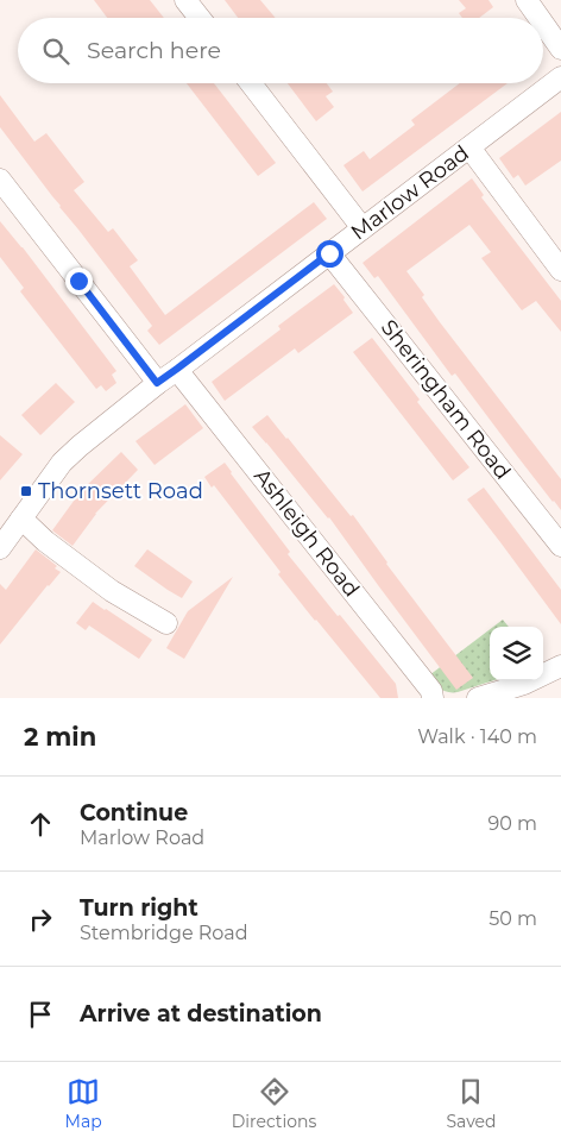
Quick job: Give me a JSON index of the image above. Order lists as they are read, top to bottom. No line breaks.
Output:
{"streets":{"street":["Marlow Road","Sheringham Road","Ashleigh Road"]},"crossings":[["Marlow Road","Sheringham Road"],["Marlow Road","Ashleigh Road"]],"places":{"transit":["Thornsett Road"]},"page":{"search":"Search here","heading":["2 min","Walk · 140 m"],"list":[["Continue","Marlow Road","90 m"],["Turn right","Stembridge Road","50 m"],"Arrive at destination"],"nav":["Map","Directions","Saved"]}}
